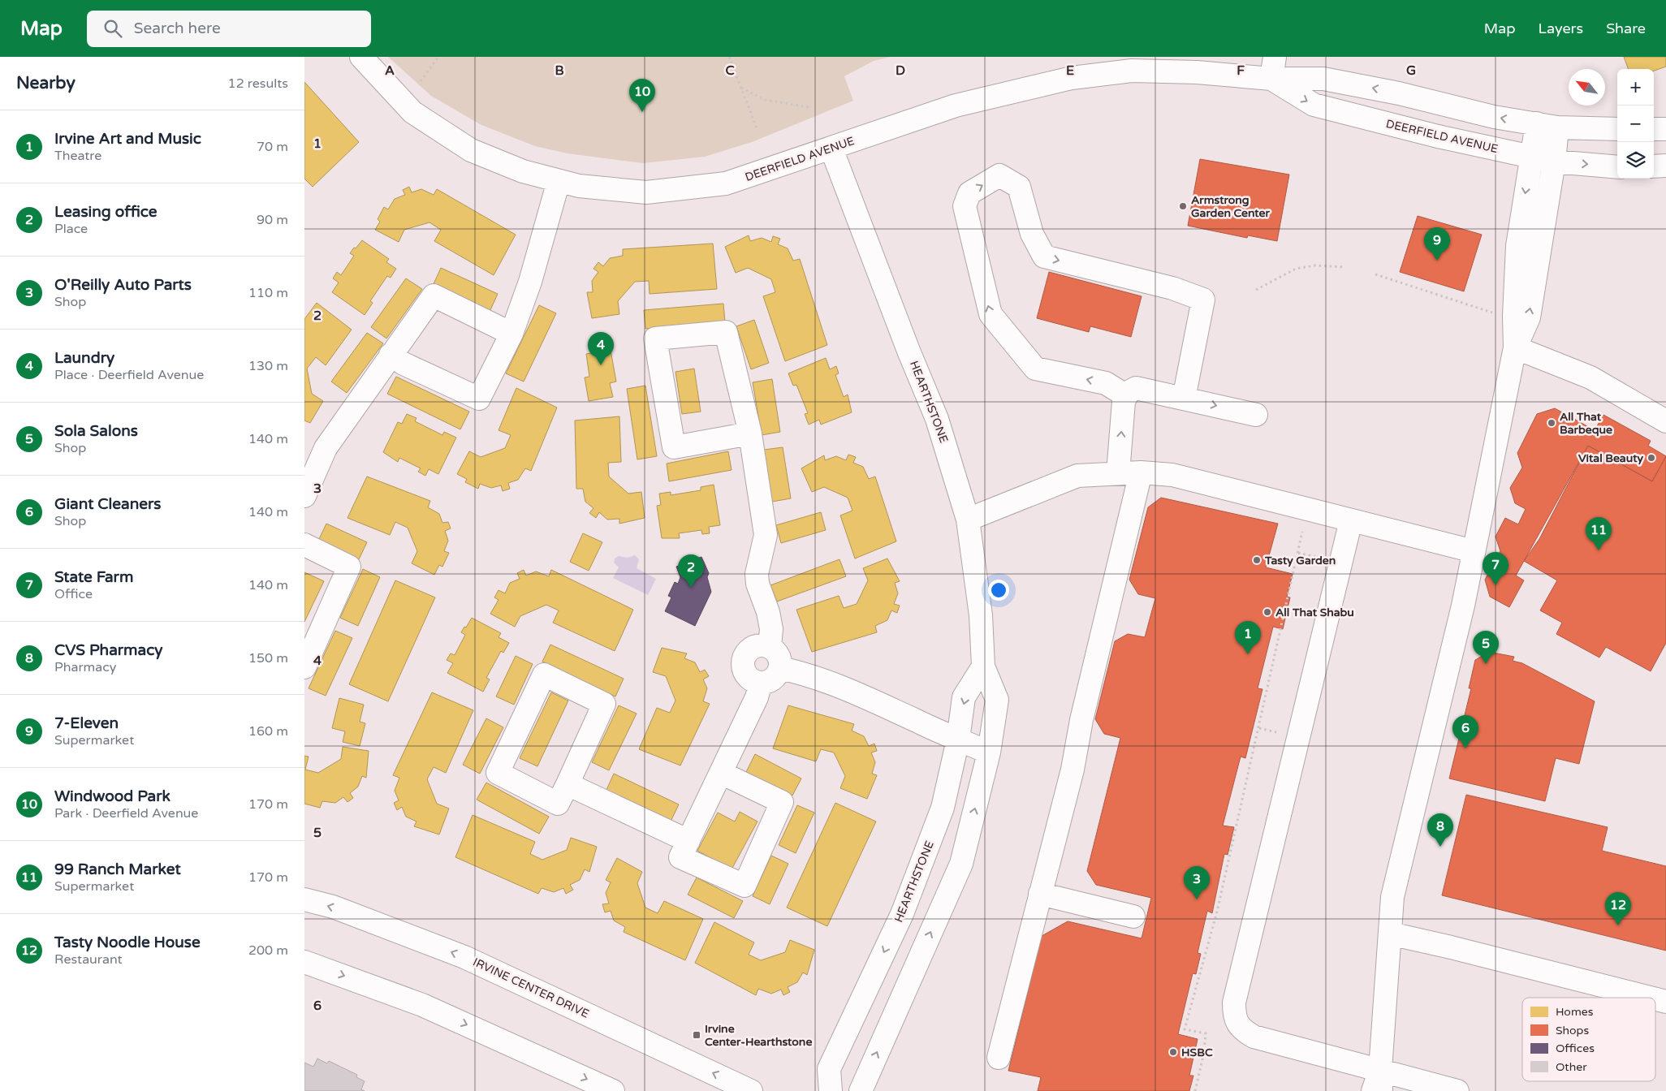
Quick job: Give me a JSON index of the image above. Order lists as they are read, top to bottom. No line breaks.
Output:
{"streets":{"street":["DEERFIELD AVENUE","HEARTHSTONE","IRVINE CENTER DRIVE"]},"crossings":[["DEERFIELD AVENUE","HEARTHSTONE"]],"places":{"other":["Armstrong Garden Center","All That Barbeque","Vital Beauty","Tasty Garden","All That Shabu","HSBC"],"transit":["Irvine Center-Hearthstone"]},"legend":["Homes","Shops","Offices","Other"],"north":"top left","page":{"header":"Map","search":"Search here","nav":["Map","Layers","Share"],"heading":["Nearby","12 results"],"map_buttons":["+","−"],"pins":["10","9","4","11","7","2","1","5","6","8","3","12"],"list":[{"mark":"1","name":"Irvine Art and Music","note":"Theatre","value":"70 m"},{"mark":"2","name":"Leasing office","note":"Place","value":"90 m"},{"mark":"3","name":"O'Reilly Auto Parts","note":"Shop","value":"110 m"},{"mark":"4","name":"Laundry","note":"Place · Deerfield Avenue","value":"130 m"},{"mark":"5","name":"Sola Salons","note":"Shop","value":"140 m"},{"mark":"6","name":"Giant Cleaners","note":"Shop","value":"140 m"},{"mark":"7","name":"State Farm","note":"Office","value":"140 m"},{"mark":"8","name":"CVS Pharmacy","note":"Pharmacy","value":"150 m"},{"mark":"9","name":"7-Eleven","note":"Supermarket","value":"160 m"},{"mark":"10","name":"Windwood Park","note":"Park · Deerfield Avenue","value":"170 m"},{"mark":"11","name":"99 Ranch Market","note":"Supermarket","value":"170 m"},{"mark":"12","name":"Tasty Noodle House","note":"Restaurant","value":"200 m"}]},"grid":{"columns":["A","B","C","D","E","F","G"],"rows":["1","2","3","4","5","6"]}}
